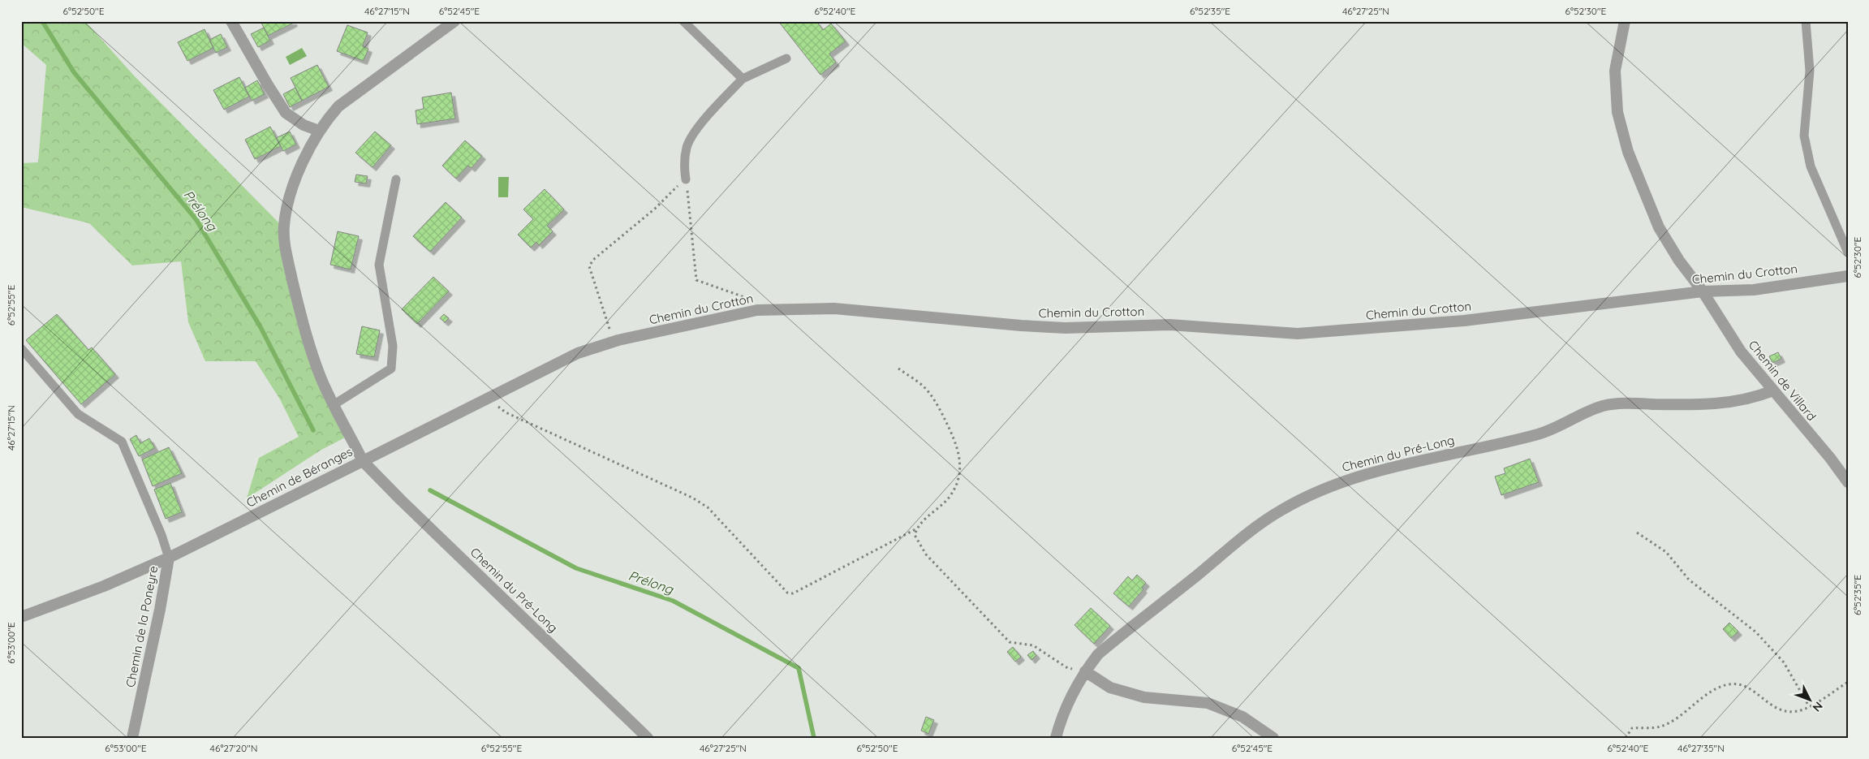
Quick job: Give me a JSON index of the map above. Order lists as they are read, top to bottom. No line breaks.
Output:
{"streets":{"street":["Chemin du Crotton","Chemin de Villard","Chemin du Pré-Long","Chemin de Béranges","Chemin de la Poneyre"]},"crossings":[["Chemin du Crotton","Chemin de Villard"],["Chemin du Crotton","Chemin du Pré-Long"],["Chemin du Crotton","Chemin de Béranges"],["Chemin de Villard","Chemin du Pré-Long"],["Chemin du Pré-Long","Chemin de Béranges"],["Chemin de Béranges","Chemin de la Poneyre"]],"water":["Prélong"],"north":"bottom right","coordinates":["6°52'50\"E","46°27'15\"N","6°52'45\"E","6°52'40\"E","6°52'35\"E","46°27'25\"N","6°52'30\"E","6°52'55\"E","6°53'00\"E","46°27'20\"N","46°27'35\"N"]}
